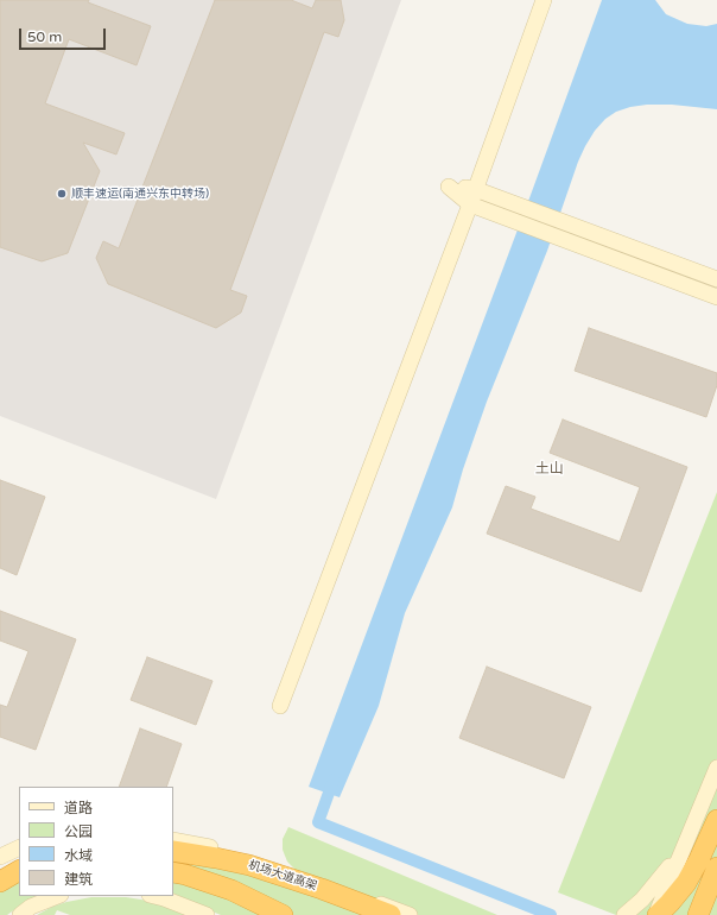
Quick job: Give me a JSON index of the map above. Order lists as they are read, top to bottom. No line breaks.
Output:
{"streets":{"highway":["机场大道高架"]},"districts":["土山"],"places":["顺丰速运(南通兴东中转场)"],"legend":["道路","公园","水域","建筑"],"scale_bar":"50 m"}
